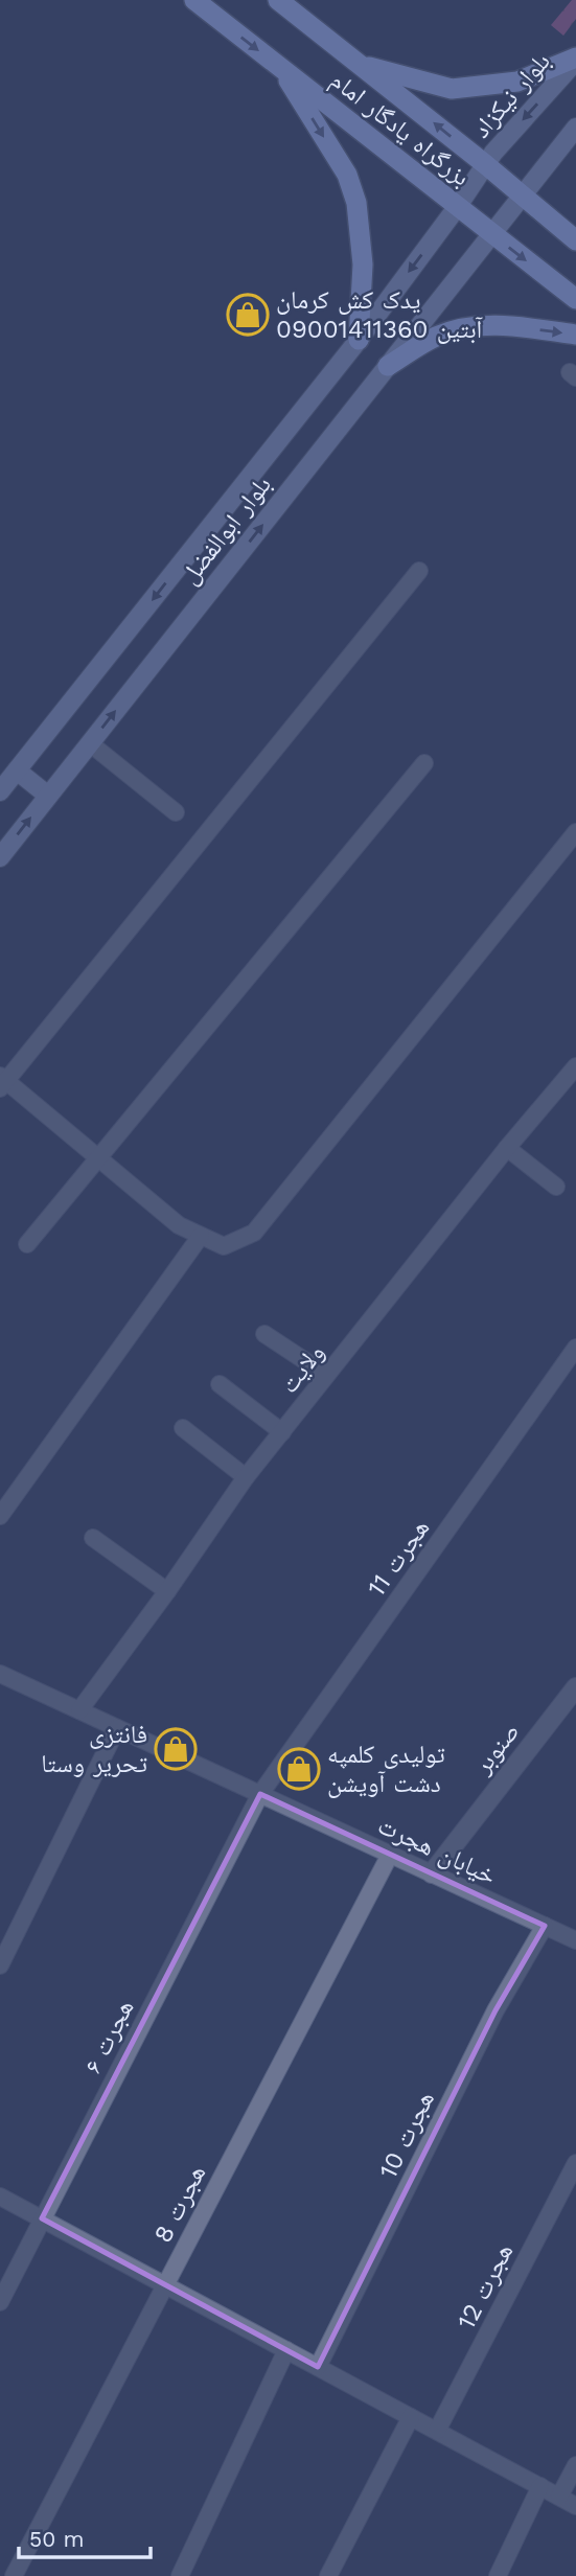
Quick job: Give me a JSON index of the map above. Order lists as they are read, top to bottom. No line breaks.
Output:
{"streets":{"highway":["بزرگراه یادگار امام"],"main road":["بلوار نیکزاد","بلوار ابوالفضل"],"street":["ولایت","هجرت 11","صنوبر","خیابان هجرت","هجرت ۶","هجرت 10","هجرت 8","هجرت 12"]},"crossings":[["بلوار نیکزاد","بزرگراه یادگار امام"],["بلوار نیکزاد","بلوار ابوالفضل"],["بزرگراه یادگار امام","بلوار ابوالفضل"],["ولایت","خیابان هجرت"],["هجرت 11","خیابان هجرت"],["هجرت 11","هجرت ۶"],["صنوبر","خیابان هجرت"],["خیابان هجرت","هجرت ۶"],["خیابان هجرت","هجرت 10"],["خیابان هجرت","هجرت 8"]],"places":{"shop":["یدک کش کرمان آبتین 09001411360","فانتزی تحریر وستا","تولیدی کلمپه دشت آویشن"]},"scale_bar":"50 m"}
